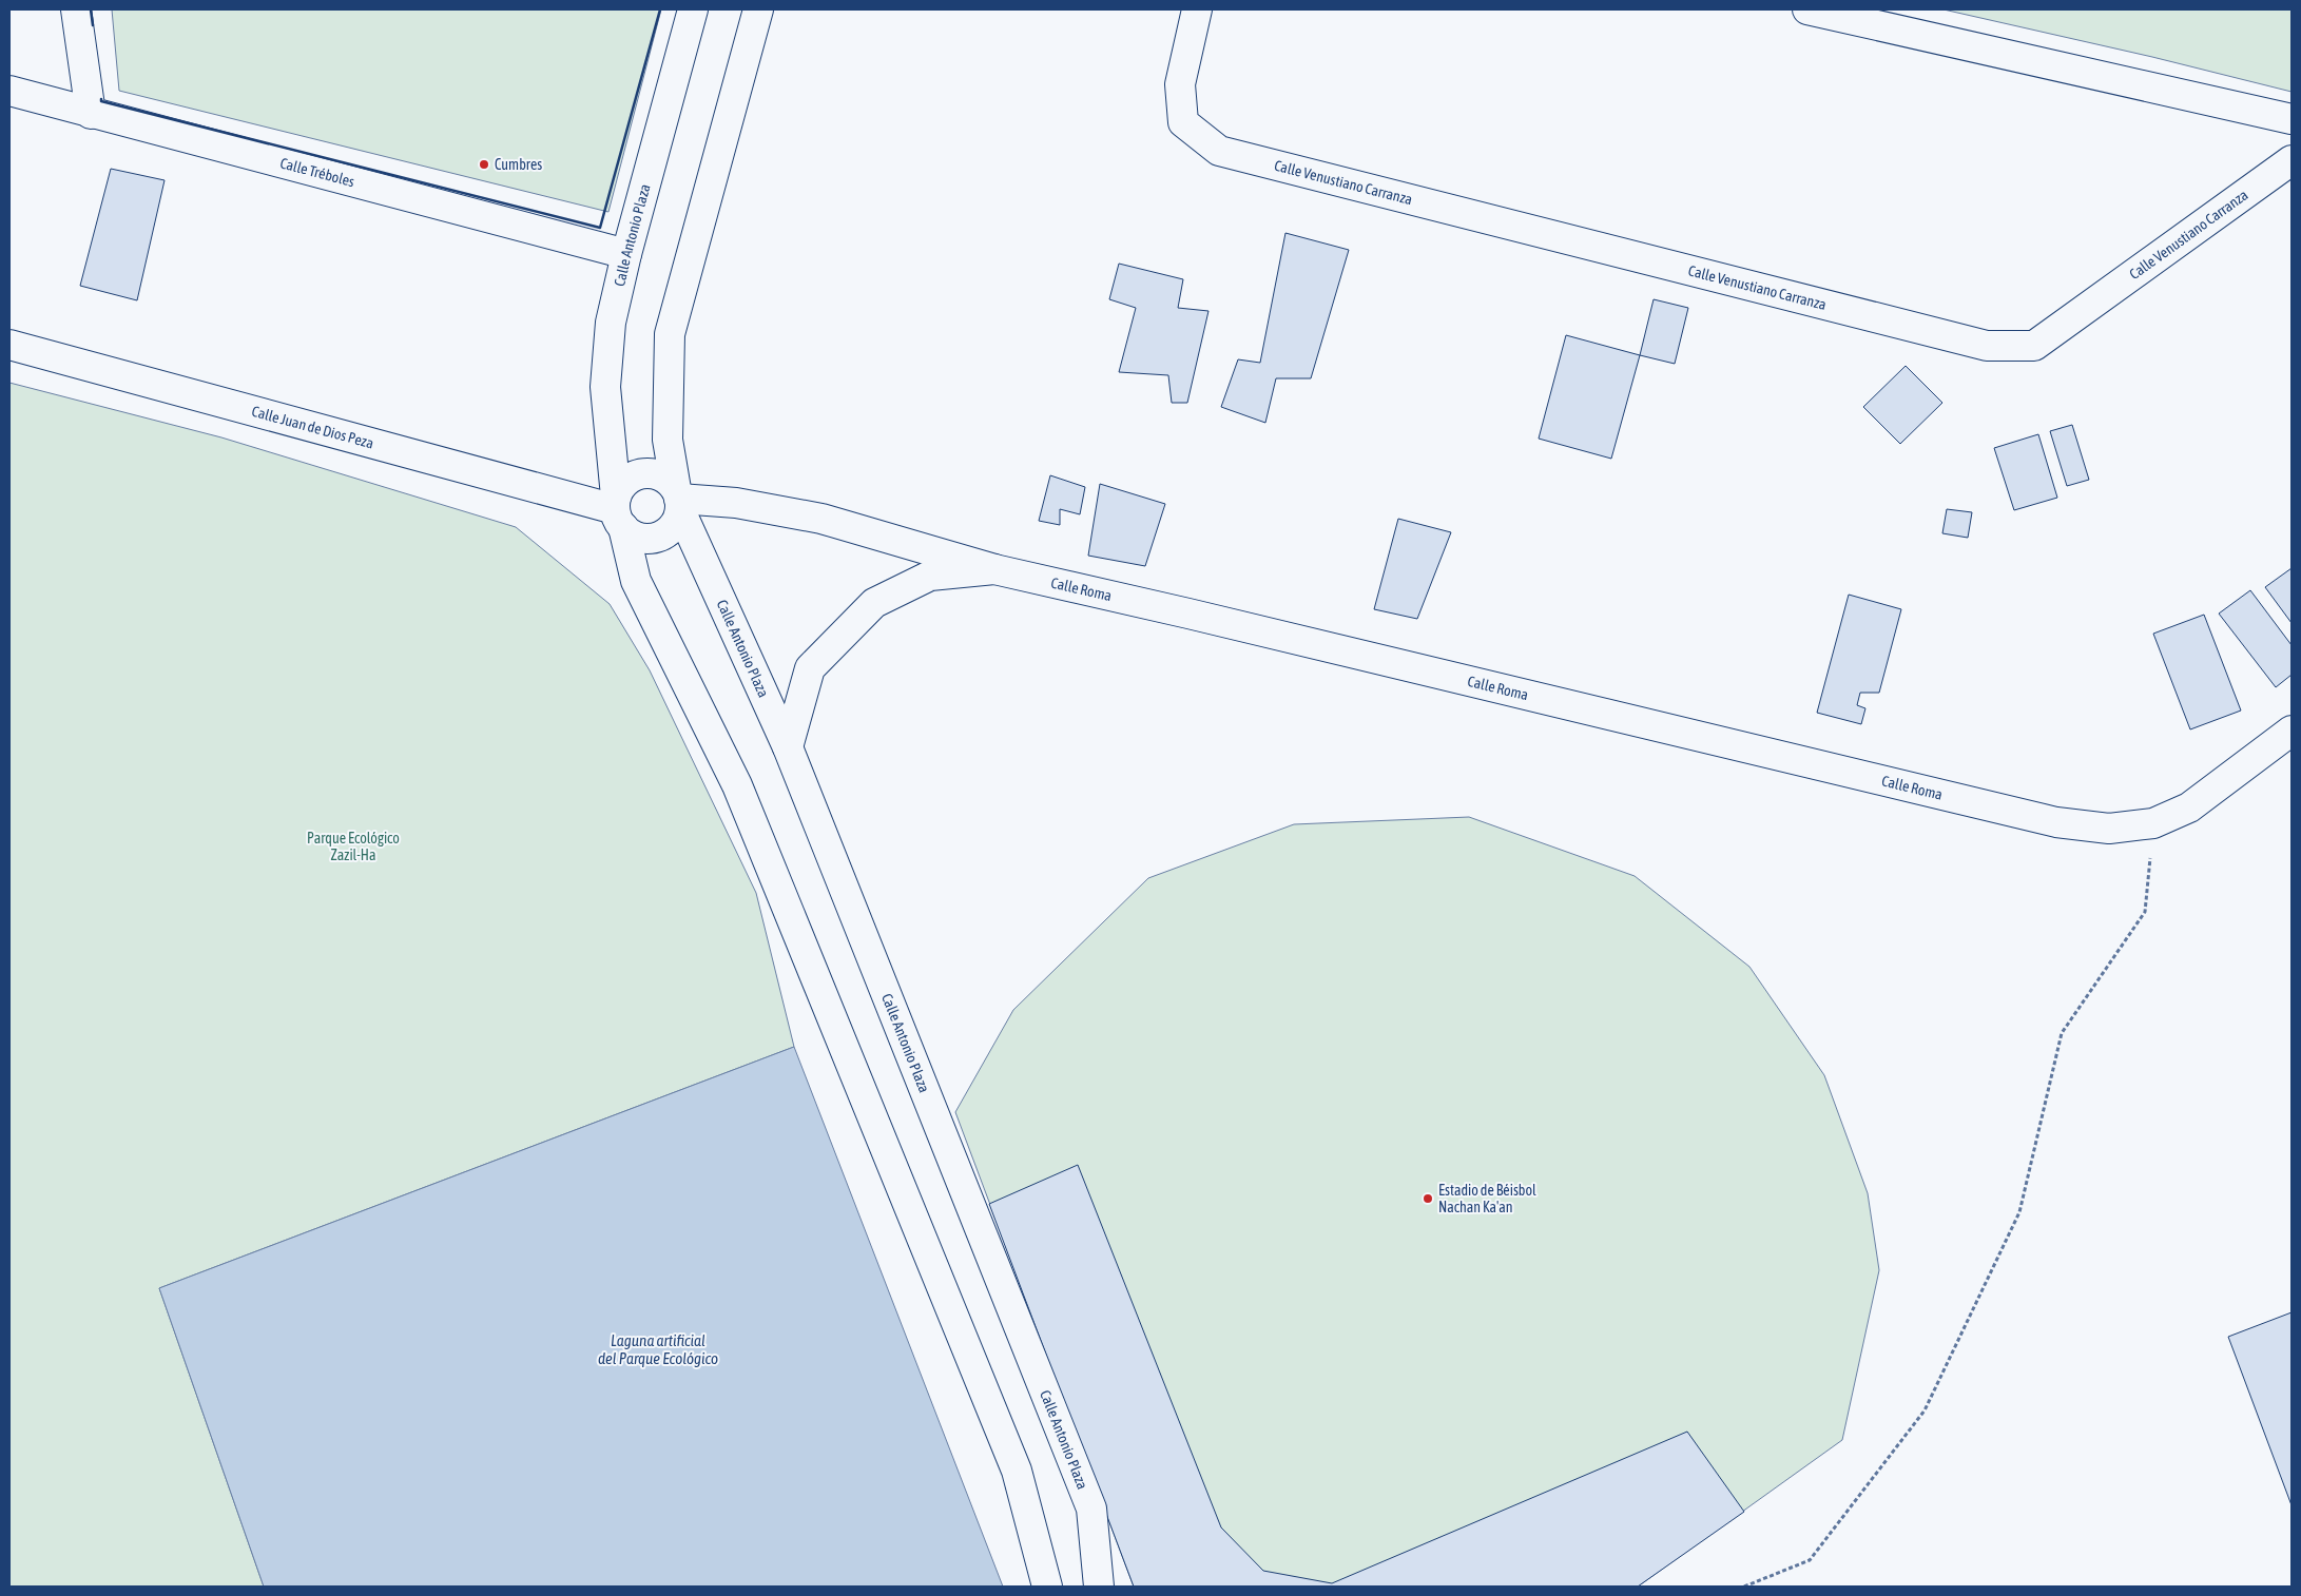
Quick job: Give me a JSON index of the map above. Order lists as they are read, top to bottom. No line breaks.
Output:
{"streets":{"main road":["Calle Tréboles","Calle Venustiano Carranza","Calle Antonio Plaza","Calle Juan de Dios Peza","Calle Roma"]},"crossings":[["Calle Tréboles","Calle Antonio Plaza"],["Calle Antonio Plaza","Calle Juan de Dios Peza"],["Calle Antonio Plaza","Calle Roma"],["Calle Juan de Dios Peza","Calle Roma"]],"water":["Laguna artificial del Parque Ecológico"],"parks":["Parque Ecológico Zazil-Ha"],"places":["Cumbres","Estadio de Béisbol Nachan Ka'an"]}
